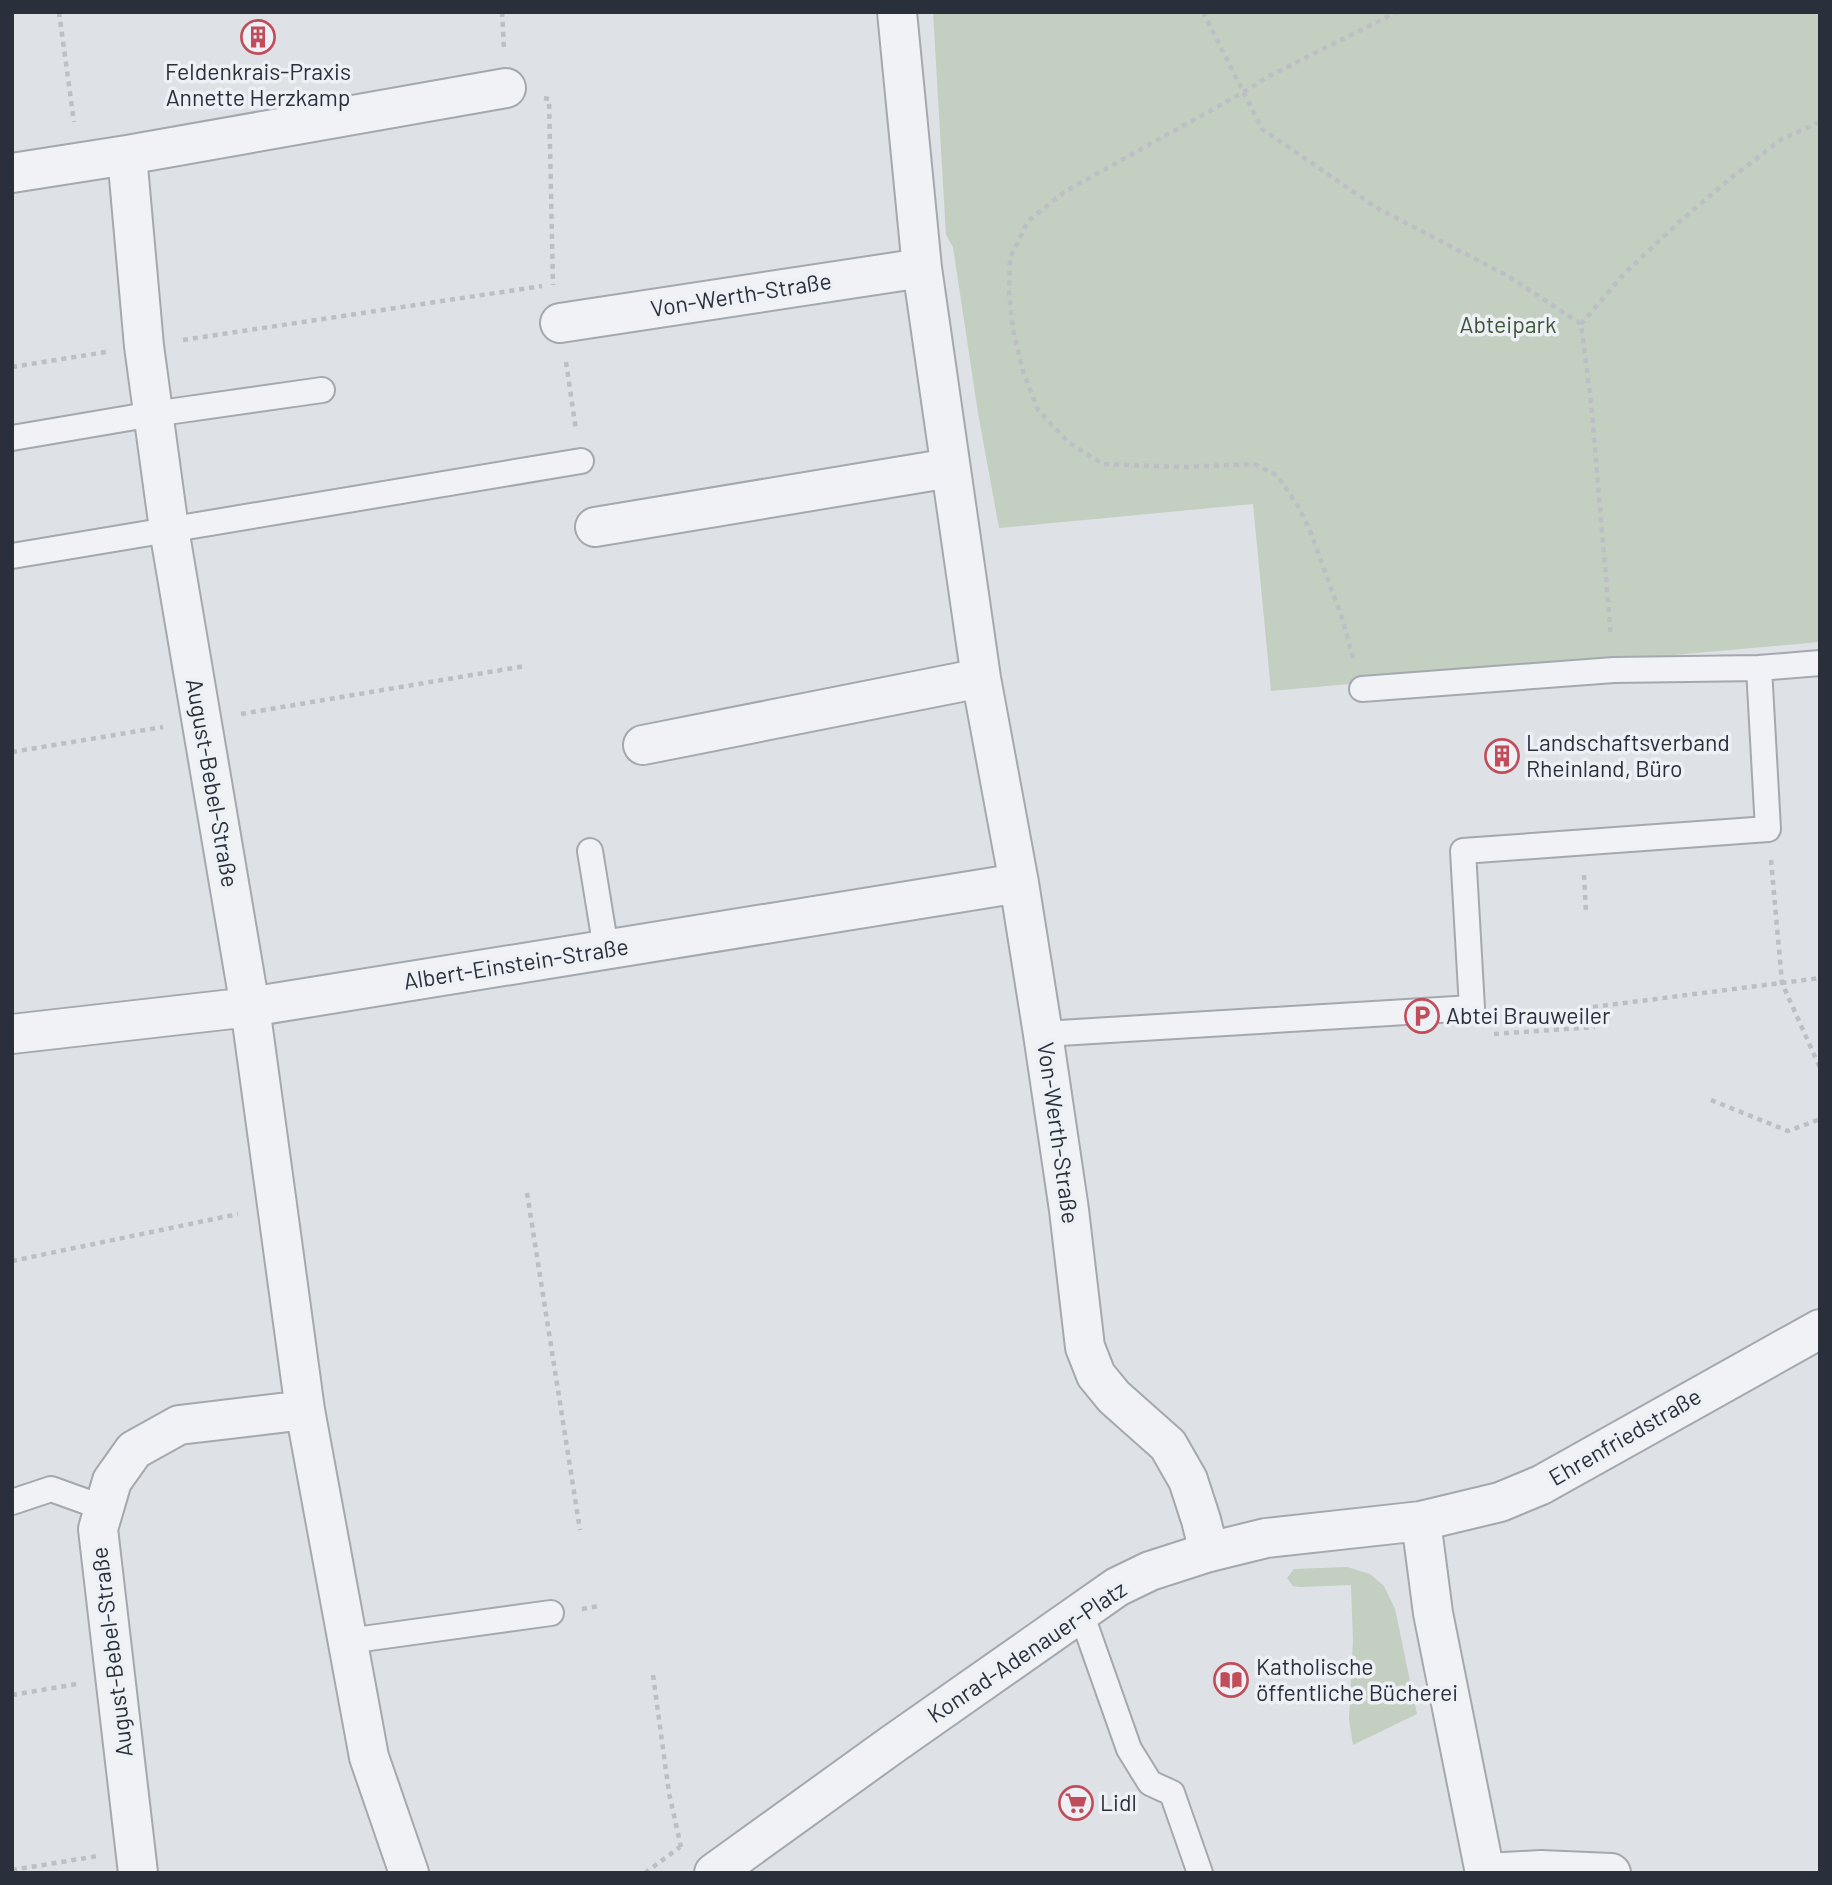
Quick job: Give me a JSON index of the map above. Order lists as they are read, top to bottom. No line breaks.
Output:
{"streets":{"street":["Von-Werth-Straße","August-Bebel-Straße","Albert-Einstein-Straße","Ehrenfriedstraße","Konrad-Adenauer-Platz"]},"crossings":[["Von-Werth-Straße","Albert-Einstein-Straße"],["Von-Werth-Straße","Konrad-Adenauer-Platz"],["August-Bebel-Straße","Albert-Einstein-Straße"],["Ehrenfriedstraße","Konrad-Adenauer-Platz"]],"parks":["Abteipark"],"places":{"building":["Feldenkrais-Praxis Annette Herzkamp","Landschaftsverband Rheinland, Büro"],"parking":["Abtei Brauweiler"],"library":["Katholische öffentliche Bücherei"],"supermarket":["Lidl"]}}
